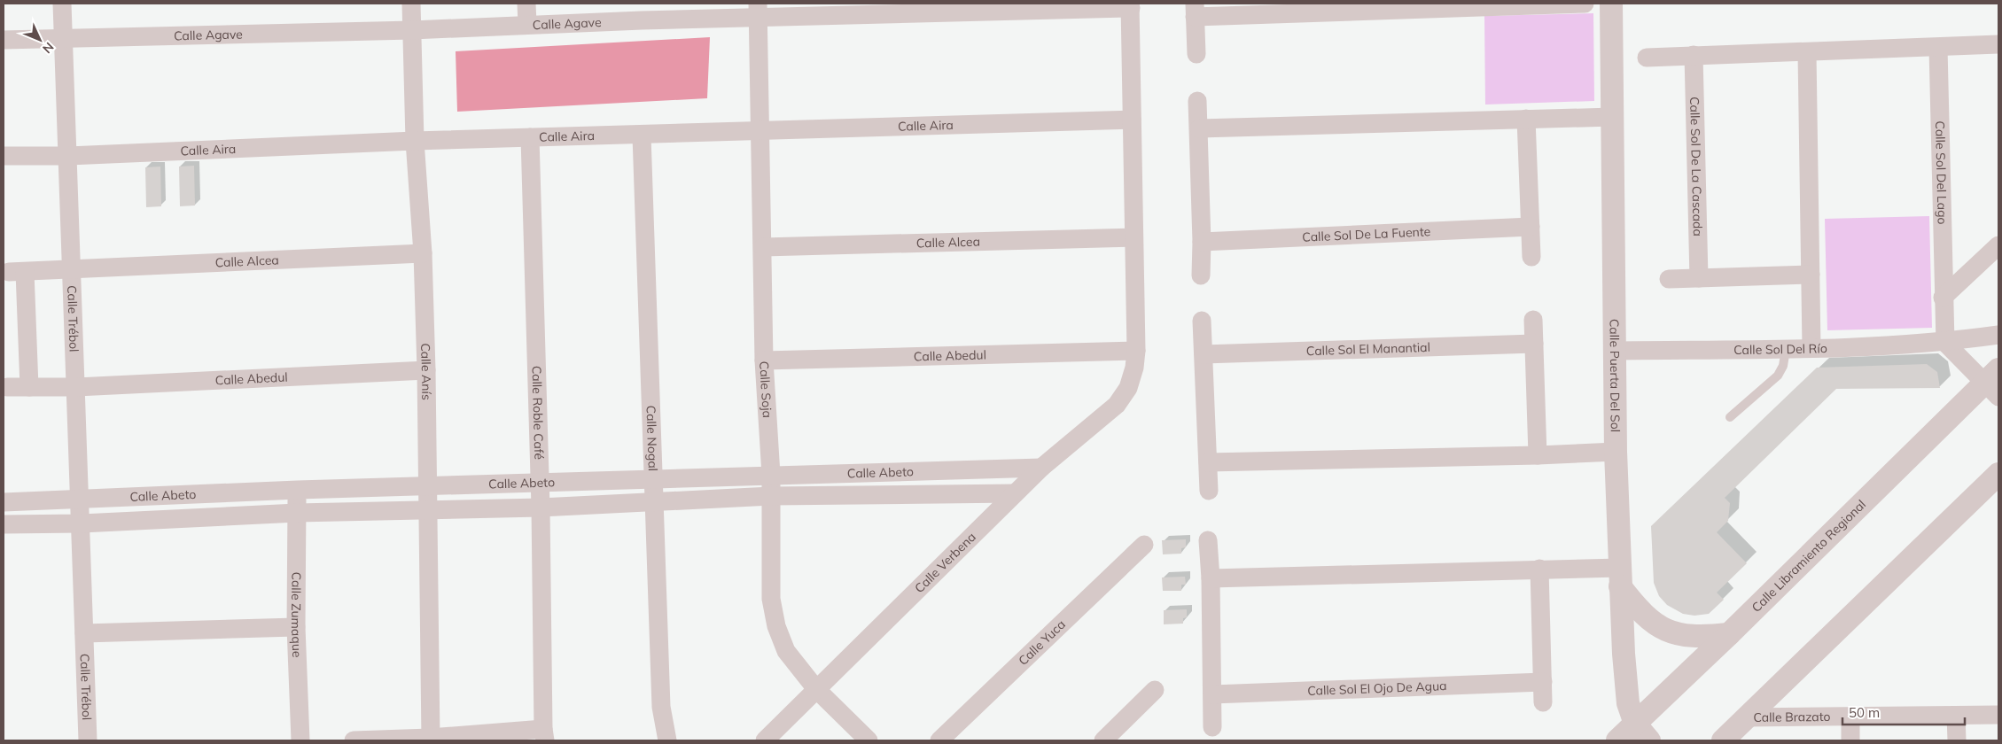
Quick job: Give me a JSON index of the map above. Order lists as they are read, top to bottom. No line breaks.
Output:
{"streets":{"street":["Calle Agave","Calle Aira","Calle Sol De La Cascada","Calle Sol Del Lago","Calle Sol De La Fuente","Calle Alcea","Calle Trébol","Calle Sol Del Río","Calle Sol El Manantial","Calle Abedul","Calle Anís","Calle Puerta Del Sol","Calle Soja","Calle Roble Café","Calle Nogal","Calle Abeto","Calle Libramiento Regional","Calle Verbena","Calle Zumaque","Calle Yuca","Calle Sol El Ojo De Agua","Calle Brazato"]},"crossings":[["Calle Agave","Calle Trébol"],["Calle Agave","Calle Anís"],["Calle Agave","Calle Soja"],["Calle Agave","Calle Verbena"],["Calle Aira","Calle Trébol"],["Calle Aira","Calle Anís"],["Calle Aira","Calle Soja"],["Calle Aira","Calle Roble Café"],["Calle Aira","Calle Nogal"],["Calle Aira","Calle Verbena"],["Calle Sol Del Lago","Calle Sol Del Río"],["Calle Alcea","Calle Trébol"],["Calle Alcea","Calle Abedul"],["Calle Alcea","Calle Anís"],["Calle Alcea","Calle Soja"],["Calle Alcea","Calle Verbena"],["Calle Trébol","Calle Abedul"],["Calle Trébol","Calle Abeto"],["Calle Sol Del Río","Calle Puerta Del Sol"],["Calle Abedul","Calle Anís"],["Calle Abedul","Calle Soja"],["Calle Abedul","Calle Verbena"],["Calle Anís","Calle Abeto"],["Calle Puerta Del Sol","Calle Libramiento Regional"],["Calle Soja","Calle Abeto"],["Calle Soja","Calle Verbena"],["Calle Roble Café","Calle Abeto"],["Calle Nogal","Calle Abeto"],["Calle Abeto","Calle Verbena"],["Calle Abeto","Calle Zumaque"]],"scale_bar":"50 m","north":"bottom right"}
